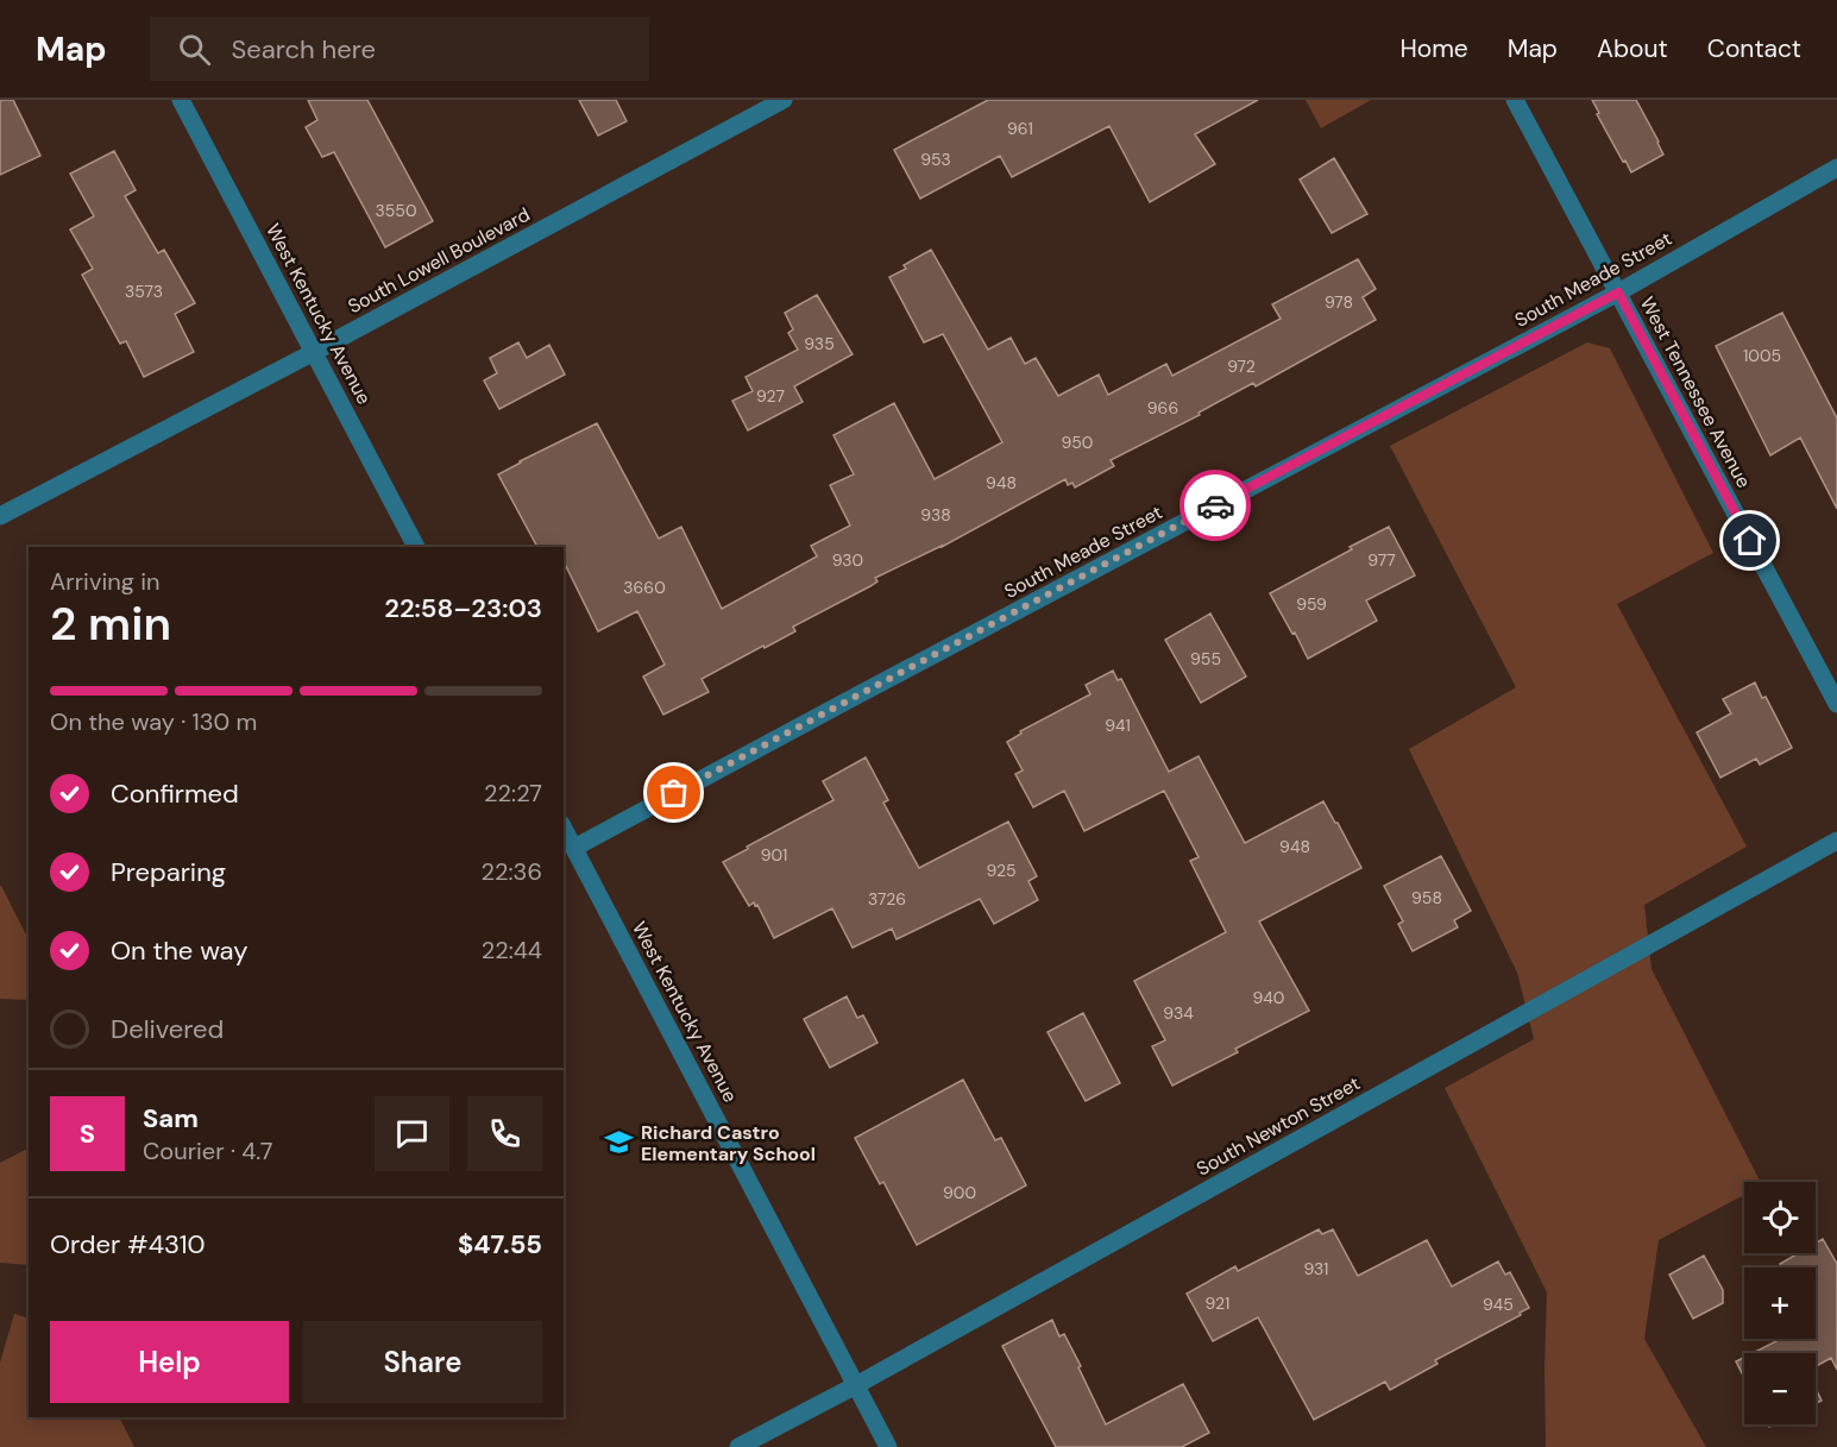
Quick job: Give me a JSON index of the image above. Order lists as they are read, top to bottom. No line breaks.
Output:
{"streets":{"street":["South Lowell Boulevard","South Meade Street","West Kentucky Avenue","West Tennessee Avenue","South Newton Street"]},"crossings":[["South Lowell Boulevard","West Kentucky Avenue"],["South Meade Street","West Kentucky Avenue"],["South Meade Street","West Tennessee Avenue"],["West Kentucky Avenue","South Newton Street"]],"places":{"school or university":["Richard Castro Elementary School"]},"house_numbers":["961","953","3550","3573","978","935","1005","972","927","966","950","948","938","930","977","3660","959","955","941","948","901","925","958","3726","940","934","900","931","921","945"],"page":{"header":"Map","search":"Search here","nav":["Home","Map","About","Contact"],"heading":["2 min","Arriving in","22:58–23:03"],"panel":["Sam","Courier · 4.7","Order #4310","$47.55"],"bar":"On the way · 130 m","list":[["Confirmed","22:27"],["Preparing","22:36"],["On the way","22:44"],"Delivered"],"round":"S","map_buttons":["+","−"],"buttons":["Help","Share"]}}
